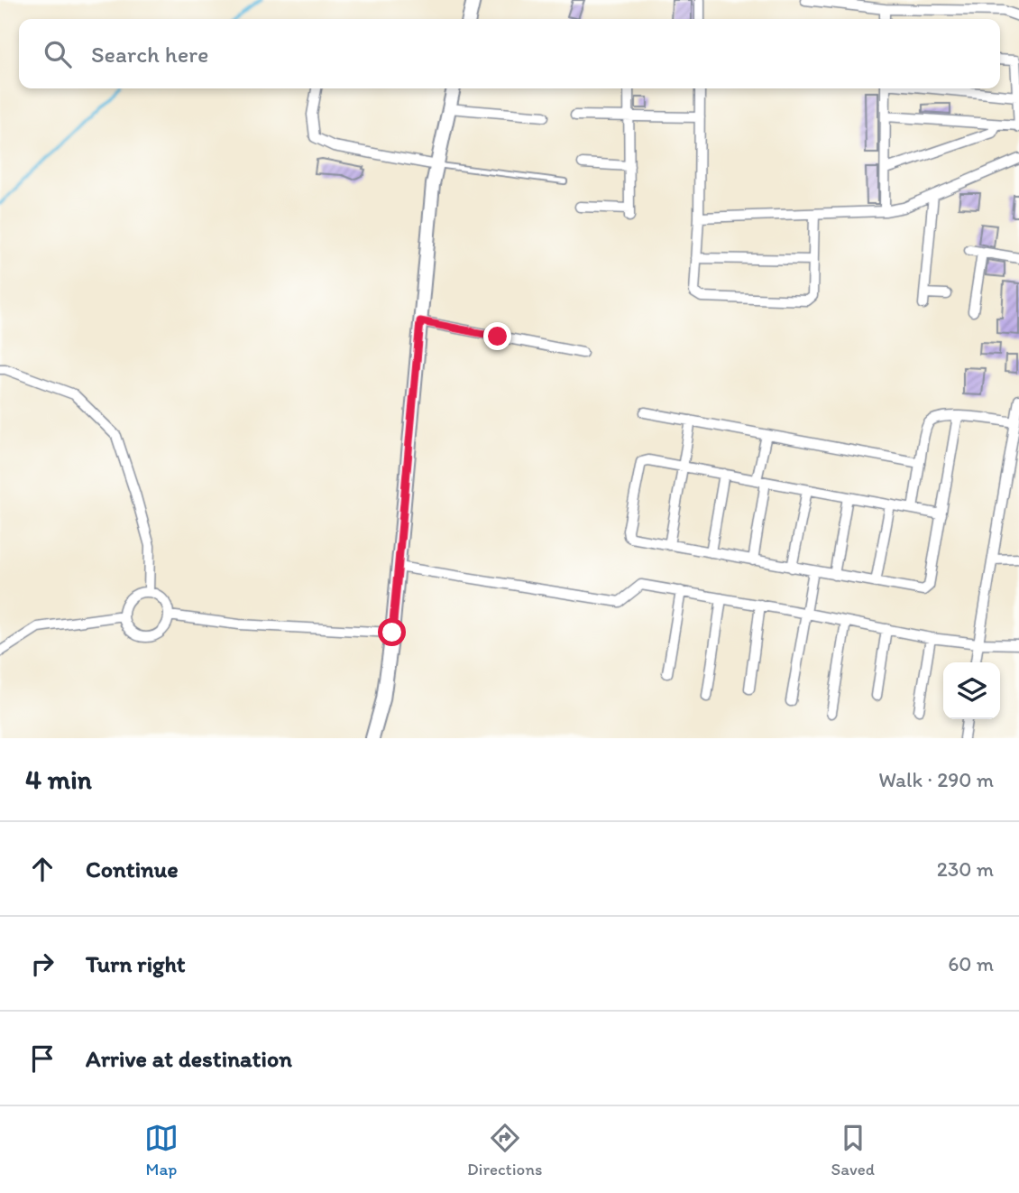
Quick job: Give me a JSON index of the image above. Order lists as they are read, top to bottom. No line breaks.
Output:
{"page":{"search":"Search here","heading":["4 min","Walk · 290 m"],"list":[["Continue","230 m"],["Turn right","60 m"],"Arrive at destination"],"nav":["Map","Directions","Saved"]}}
